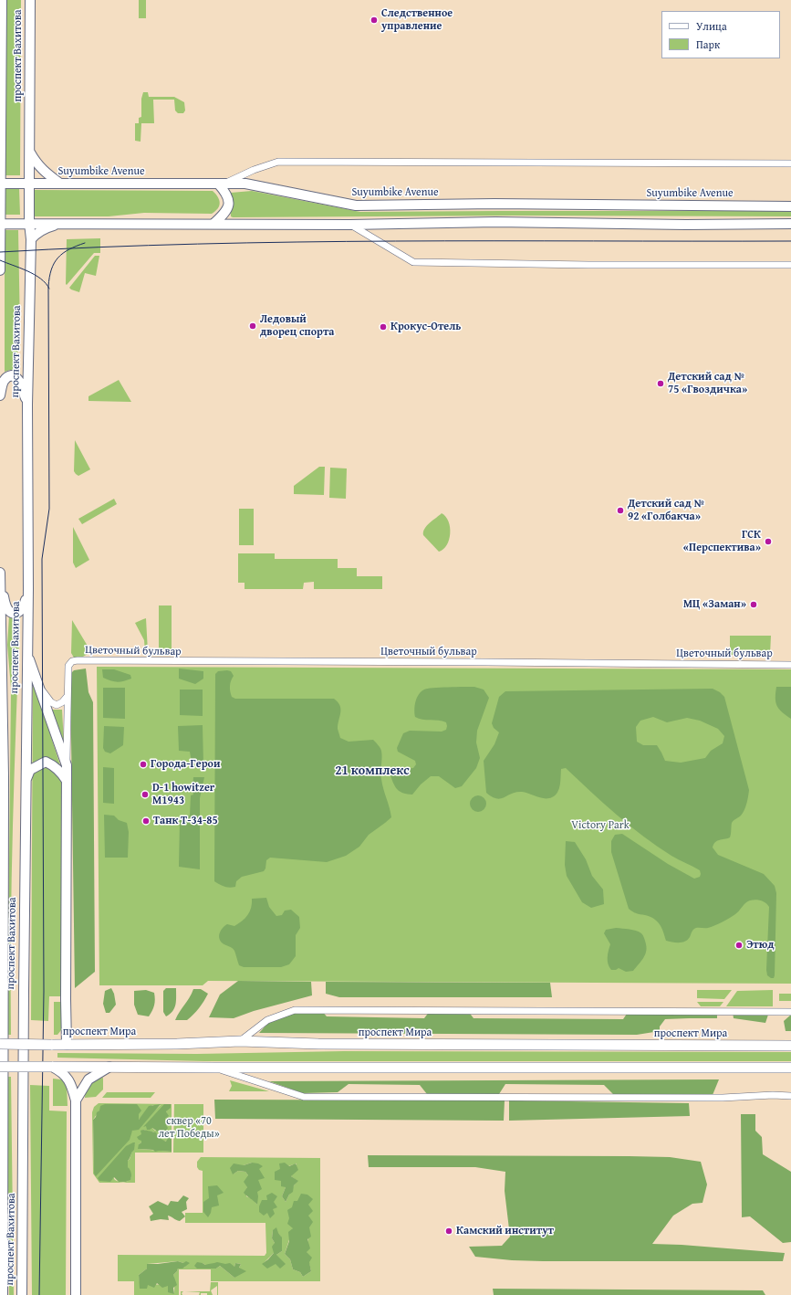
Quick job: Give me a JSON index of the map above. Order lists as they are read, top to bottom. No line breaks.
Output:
{"streets":{"main road":["проспект Вахитова","Suyumbike Avenue","проспект Мира"],"street":["Цветочный бульвар"]},"crossings":[["проспект Вахитова","Suyumbike Avenue"]],"districts":["21 комплекс"],"parks":["Victory Park","сквер «70 лет Победы»"],"places":["Следственное управление","Ледовый дворец спорта","Крокус-Отель","Детский сад № 75 «Гвоздичка»","Детский сад № 92 «Голбакча»","ГСК «Перспектива»","МЦ «Заман»","Города-Герои","D-1 howitzer M1943","Танк Т-34-85","Этюд","Камский институт"],"legend":["Улица","Парк"]}
